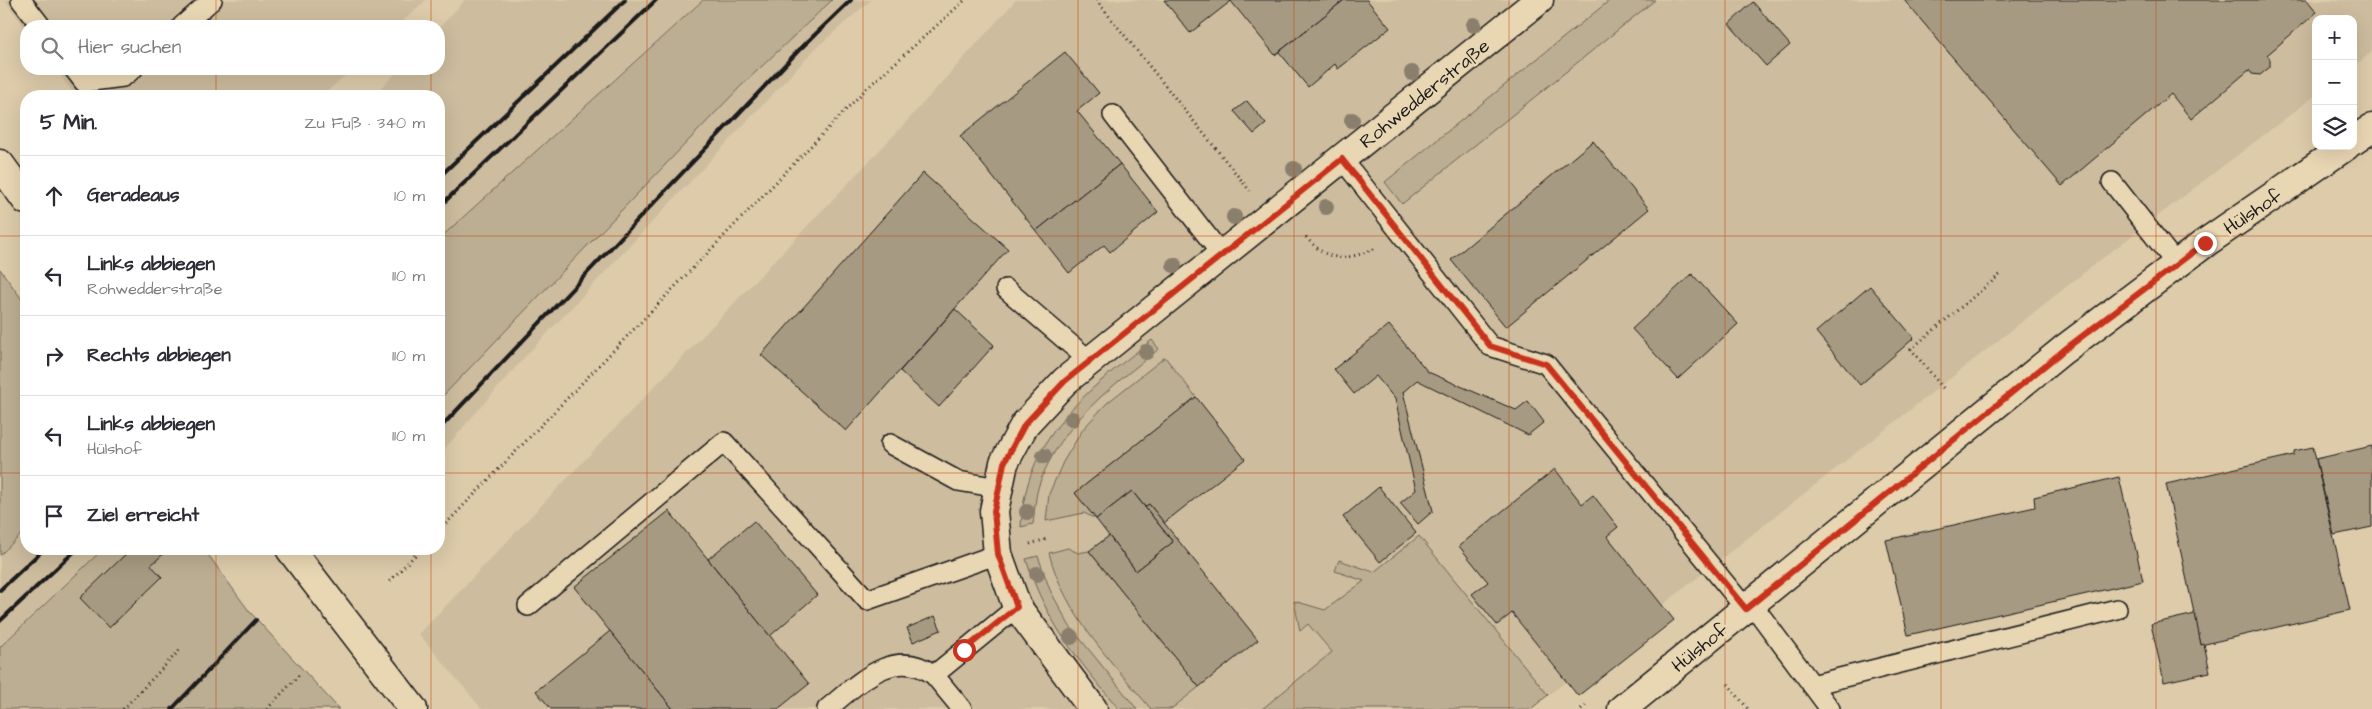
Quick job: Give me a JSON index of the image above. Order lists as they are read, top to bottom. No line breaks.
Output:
{"streets":{"main road":["Rohwedderstraße","Hülshof"]},"page":{"map_buttons":["+","−"],"search":"Hier suchen","heading":["5 Min.","Zu Fuß · 340 m"],"list":[["Geradeaus","10 m"],["Links abbiegen","Rohwedderstraße","110 m"],["Rechts abbiegen","110 m"],["Links abbiegen","Hülshof","110 m"],"Ziel erreicht"]}}
